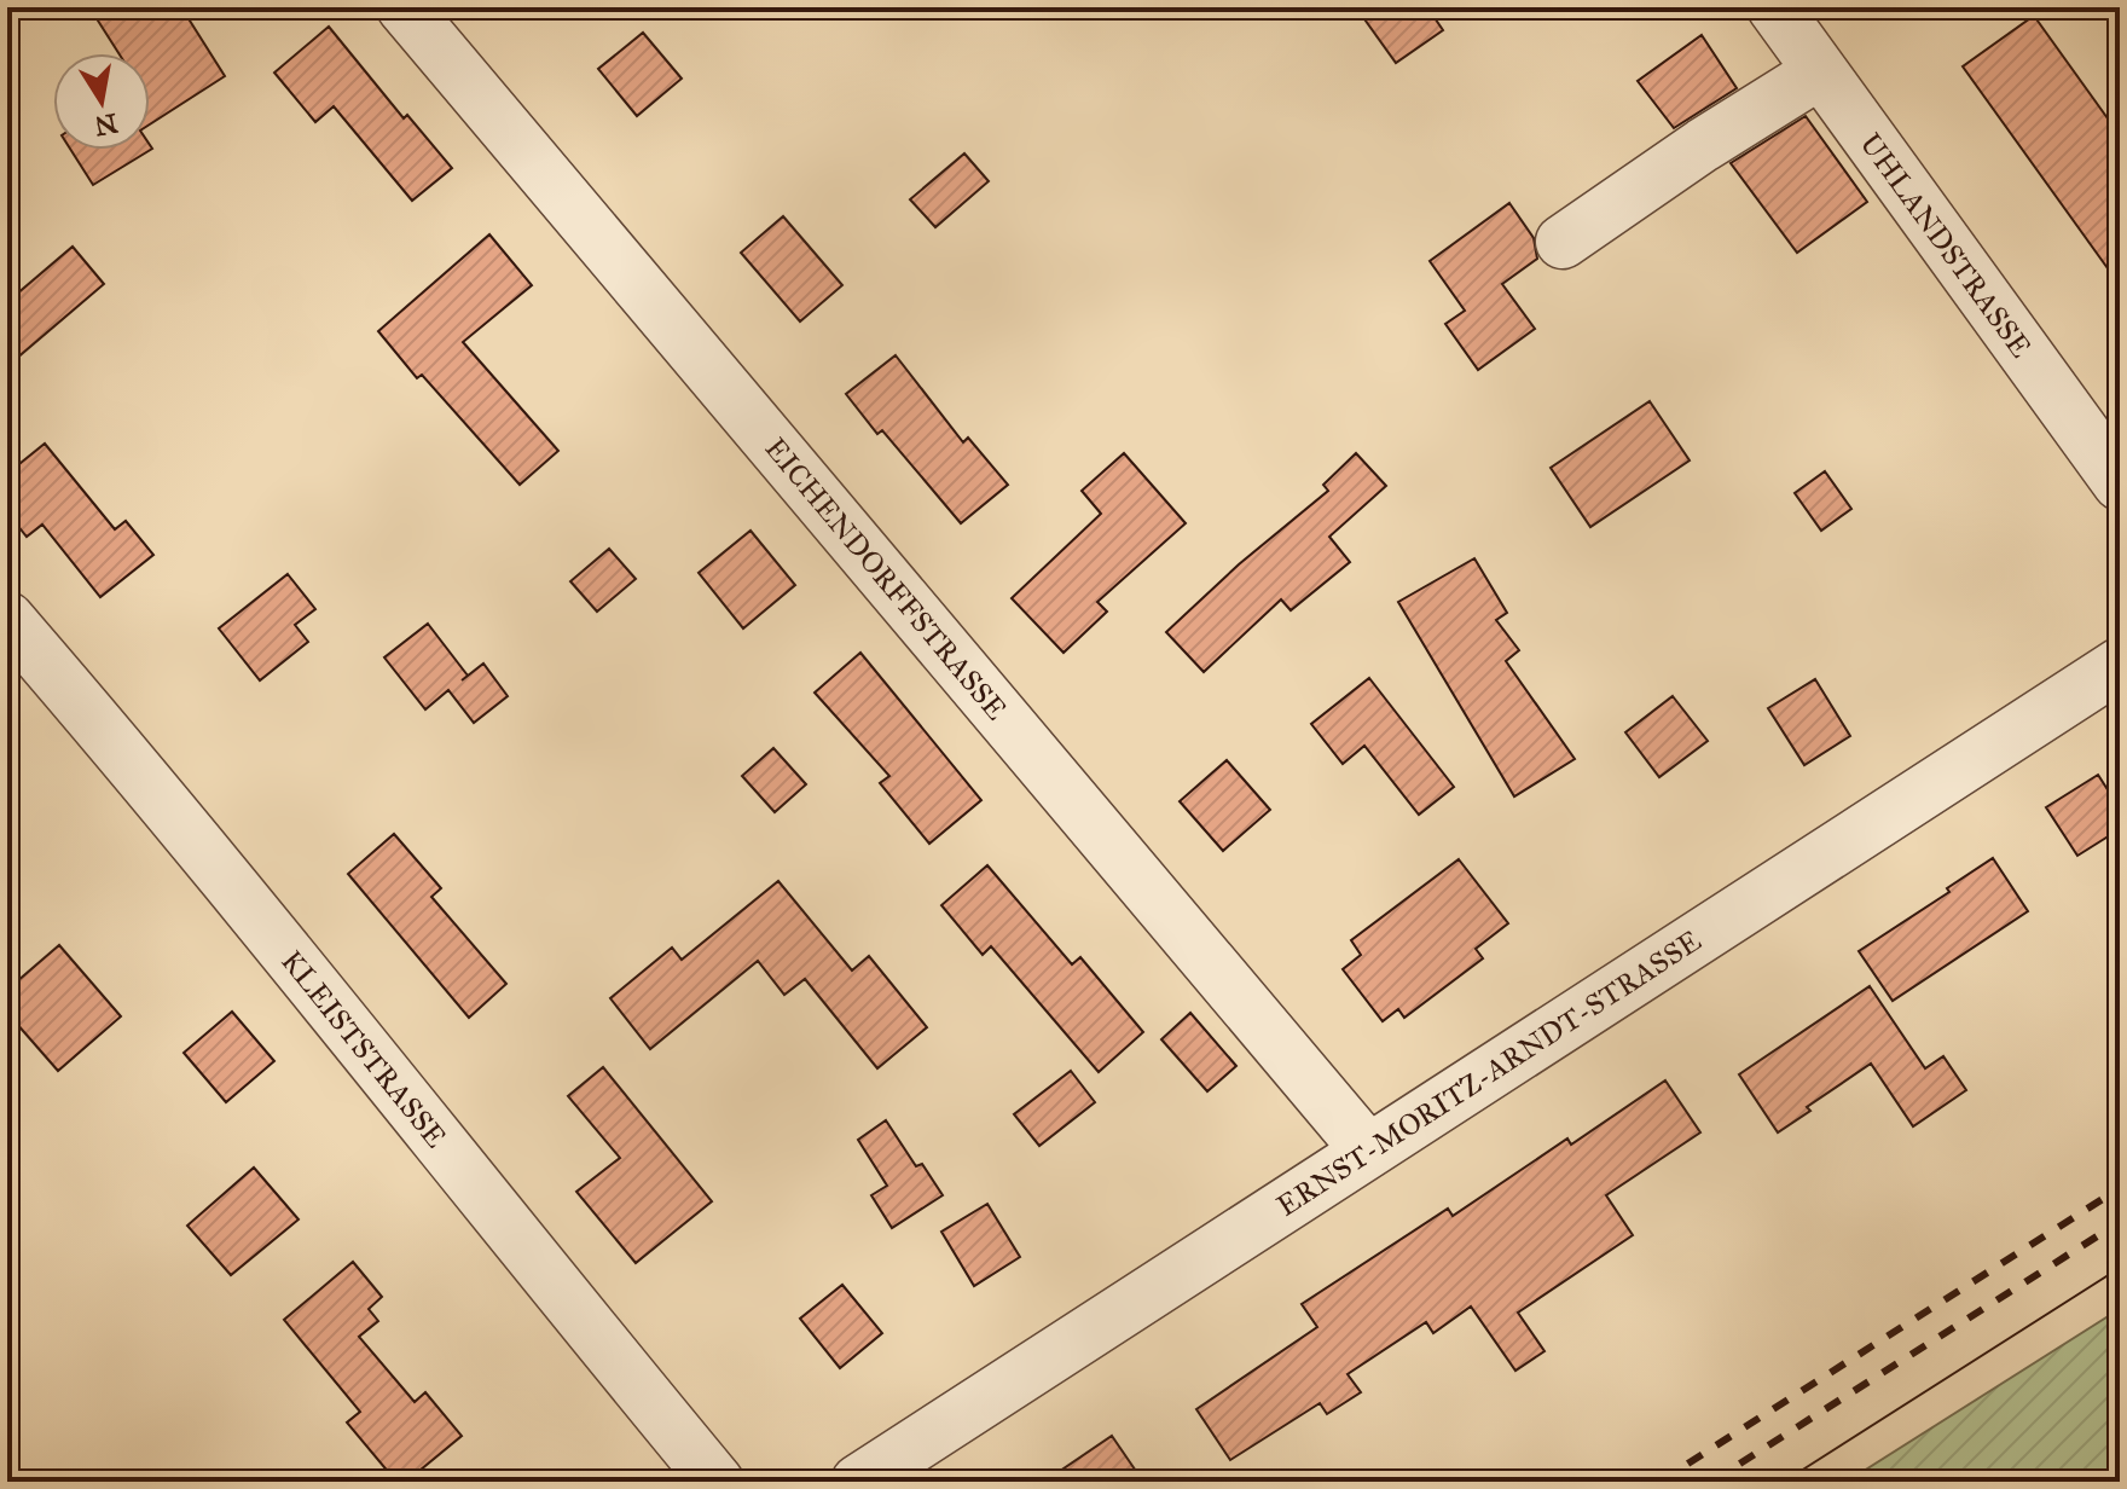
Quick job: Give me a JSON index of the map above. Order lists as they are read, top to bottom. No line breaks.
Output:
{"streets":{"street":["UHLANDSTRASSE","EICHENDORFFSTRASSE","KLEISTSTRASSE","ERNST-MORITZ-ARNDT-STRASSE"]},"crossings":[["EICHENDORFFSTRASSE","ERNST-MORITZ-ARNDT-STRASSE"]],"north":"bottom"}
